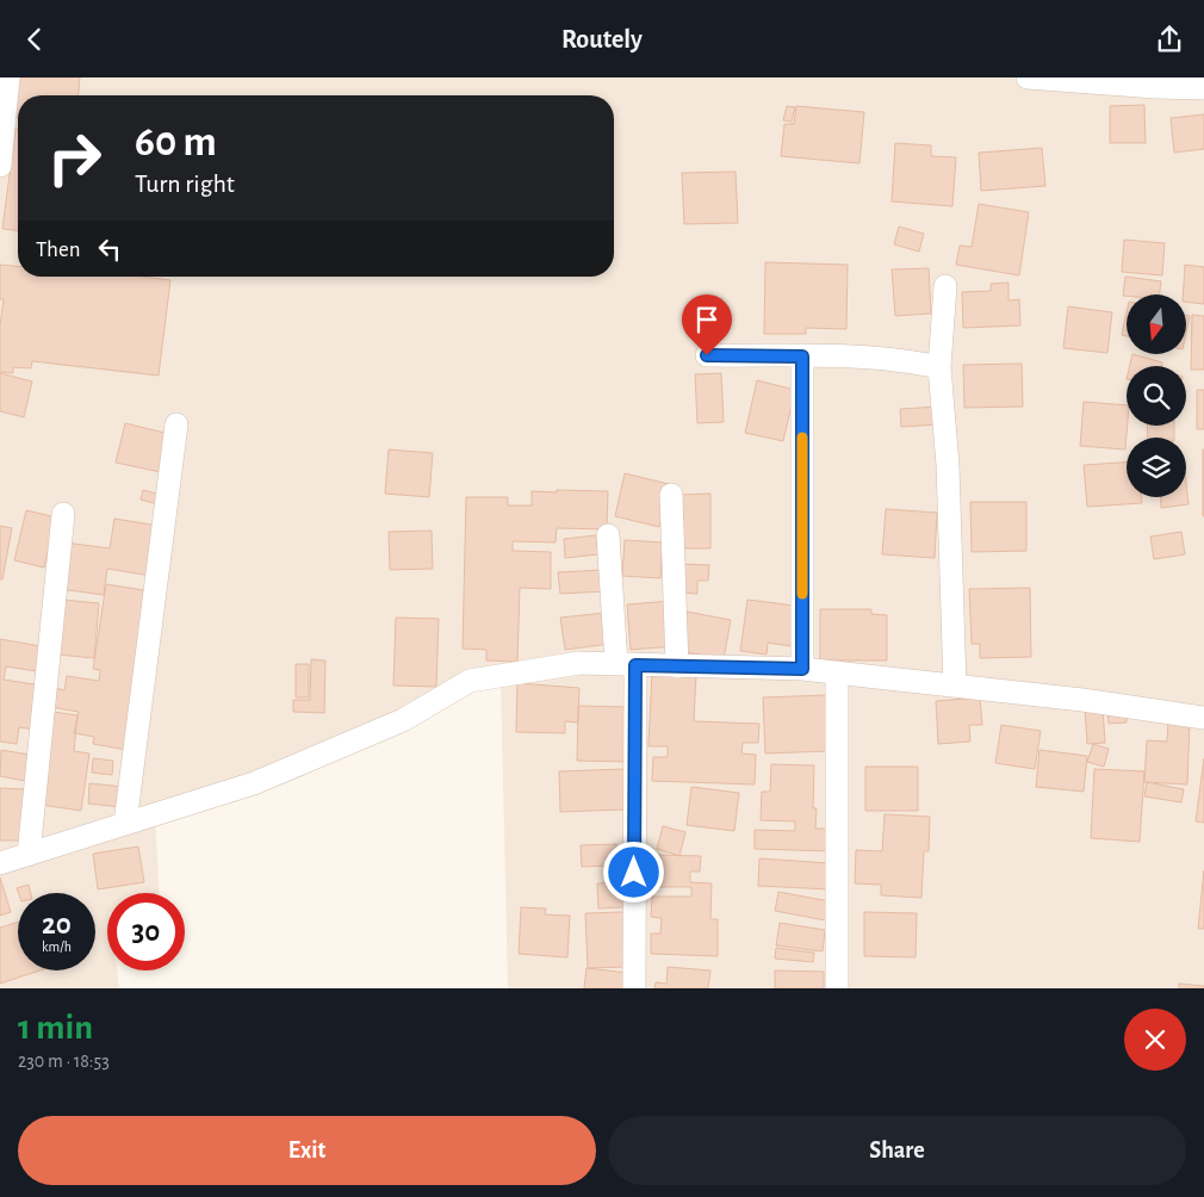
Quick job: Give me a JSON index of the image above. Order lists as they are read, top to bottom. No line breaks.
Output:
{"north":"bottom","page":{"header":"Routely","turn":["60 m","Turn right"],"then":"Then","speed":"20 km/h","limit":"30","heading":["1 min","230 m · 18:53"],"buttons":["Exit","Share"]}}
